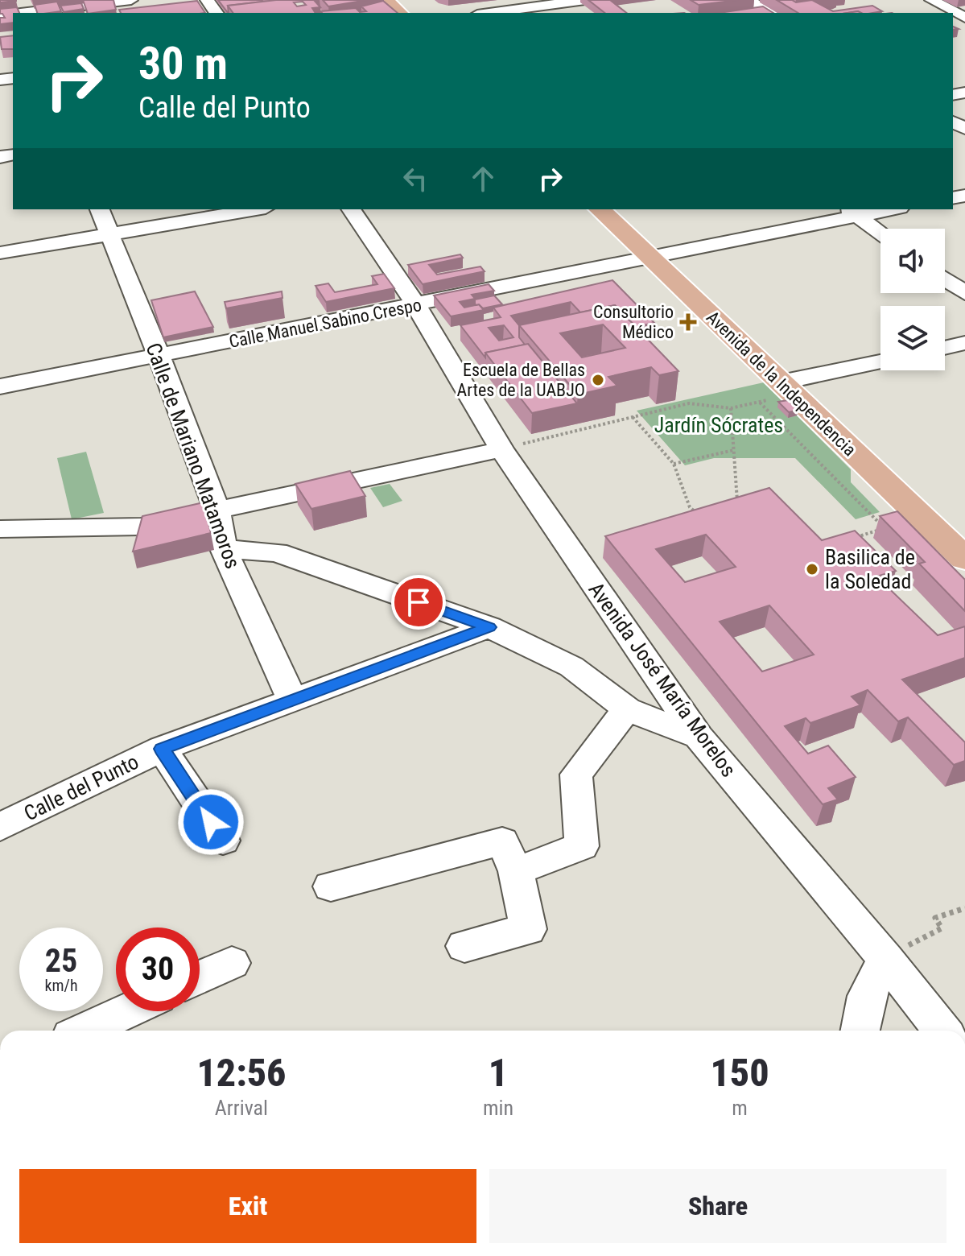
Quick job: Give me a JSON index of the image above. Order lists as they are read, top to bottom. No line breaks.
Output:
{"streets":{"main road":["Avenida de la Independencia"],"street":["Calle Manuel Sabino Crespo","Calle de Mariano Matamoros","Avenida José María Morelos","Calle del Punto"]},"crossings":[["Calle Manuel Sabino Crespo","Avenida de la Independencia"],["Calle Manuel Sabino Crespo","Calle de Mariano Matamoros"],["Calle Manuel Sabino Crespo","Avenida José María Morelos"],["Calle de Mariano Matamoros","Calle del Punto"]],"parks":["Jardín Sócrates"],"places":{"health":["Consultorio Médico"],"other":["Escuela de Bellas Artes de la UABJO","Basilica de la Soledad"]},"page":{"turn":["30 m","Calle del Punto"],"speed":"25 km/h","limit":"30","eta":["12:56","Arrival","1","min","150","m"],"buttons":["Exit","Share"]}}
